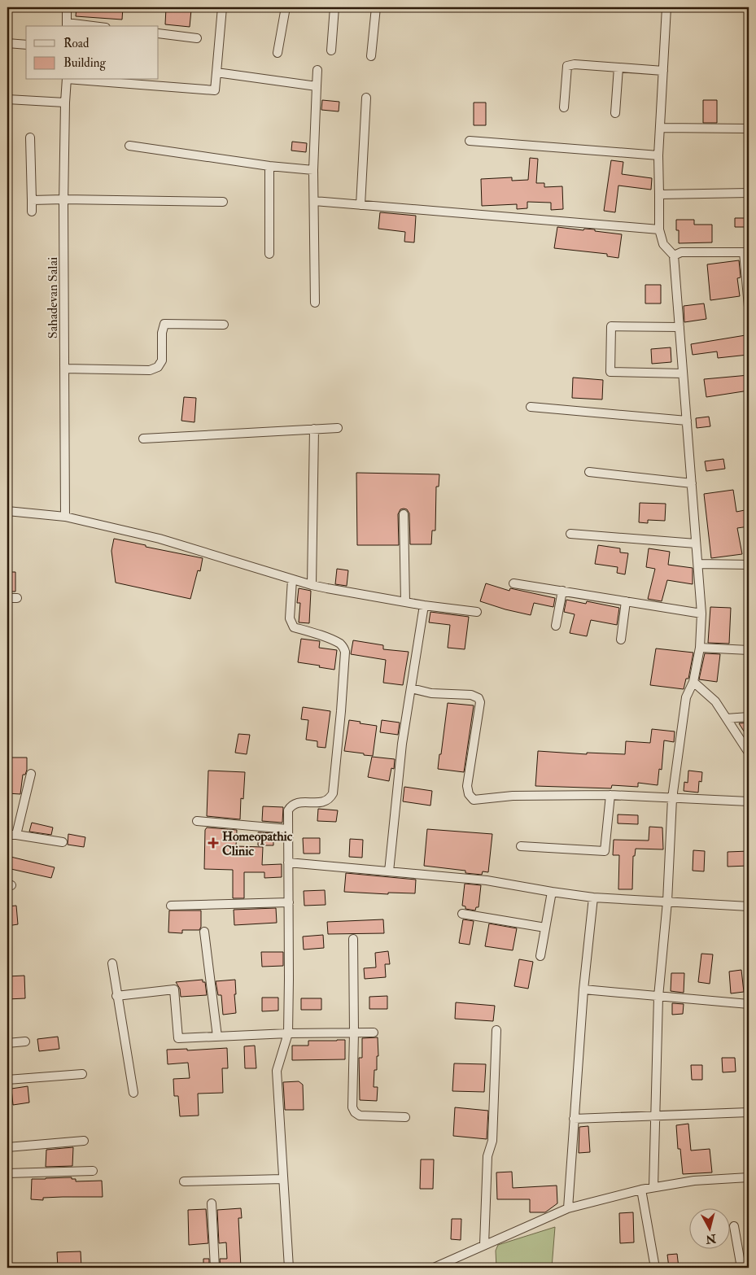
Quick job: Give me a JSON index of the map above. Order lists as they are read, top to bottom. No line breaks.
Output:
{"streets":{"street":["Sahadevan Salai"]},"places":{"health":["Homeopathic Clinic"]},"legend":["Road","Building"],"north":"bottom"}
